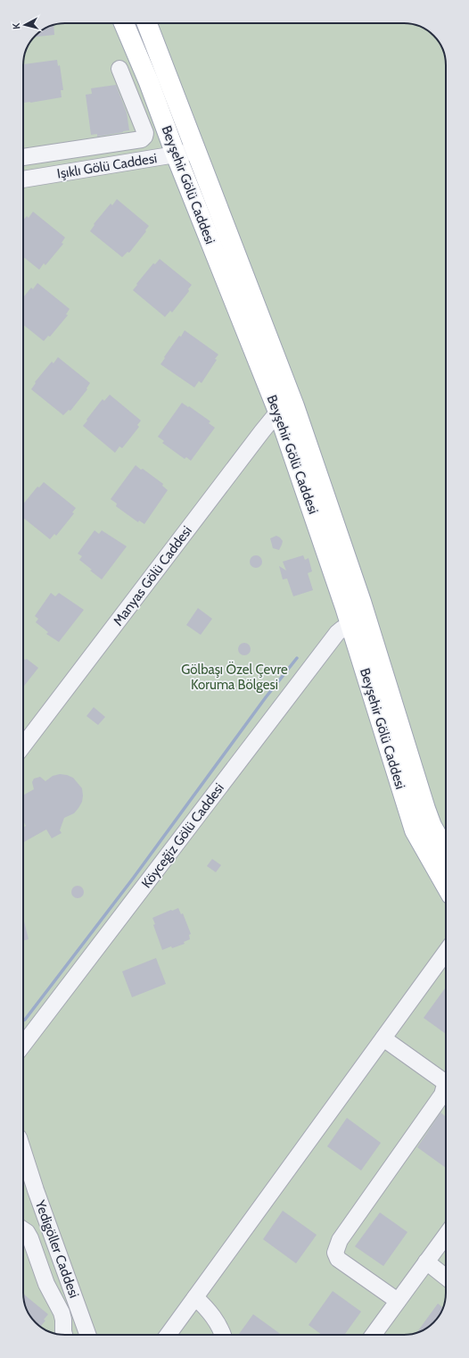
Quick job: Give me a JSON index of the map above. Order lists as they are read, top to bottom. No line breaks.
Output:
{"streets":{"main road":["Beyşehir Gölü Caddesi"],"street":["Işıklı Gölü Caddesi","Manyas Gölü Caddesi","Köyceğiz Gölü Caddesi","Yedigöller Caddesi"]},"crossings":[["Işıklı Gölü Caddesi","Beyşehir Gölü Caddesi"],["Beyşehir Gölü Caddesi","Manyas Gölü Caddesi"],["Beyşehir Gölü Caddesi","Köyceğiz Gölü Caddesi"]],"parks":["Gölbaşı Özel Çevre Koruma Bölgesi"],"north":"left"}
